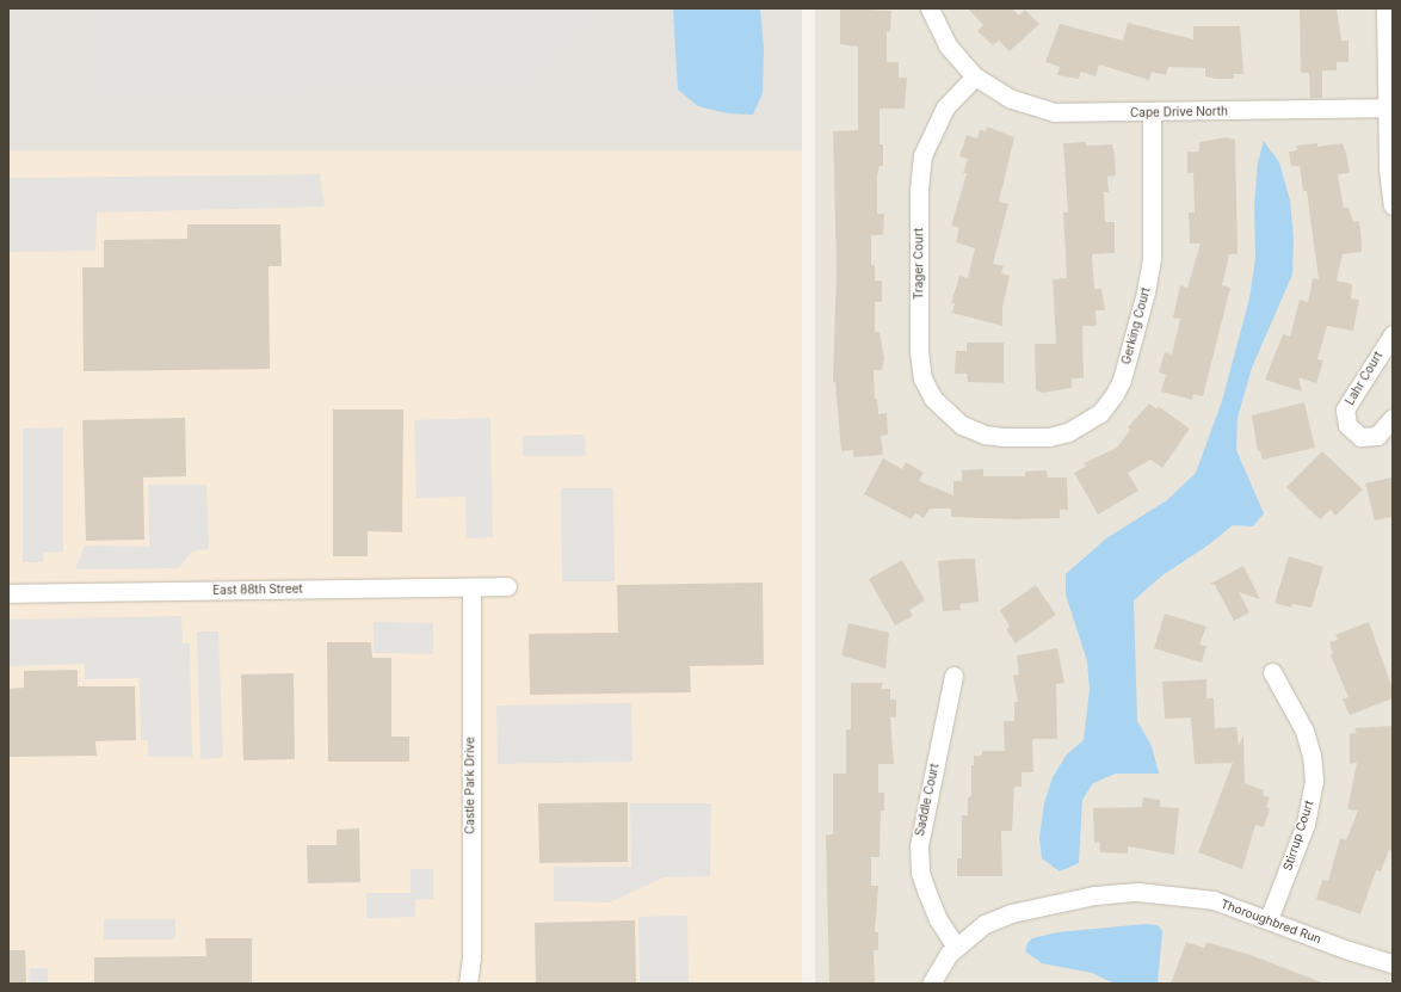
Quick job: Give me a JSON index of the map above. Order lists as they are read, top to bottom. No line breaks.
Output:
{"streets":{"street":["Cape Drive North","Trager Court","Gerking Court","Lahr Court","East 88th Street","Castle Park Drive","Saddle Court","Stirrup Court","Thoroughbred Run"]},"crossings":[["Cape Drive North","Trager Court"],["Cape Drive North","Gerking Court"],["Trager Court","Gerking Court"],["East 88th Street","Castle Park Drive"],["Saddle Court","Thoroughbred Run"],["Stirrup Court","Thoroughbred Run"]]}
